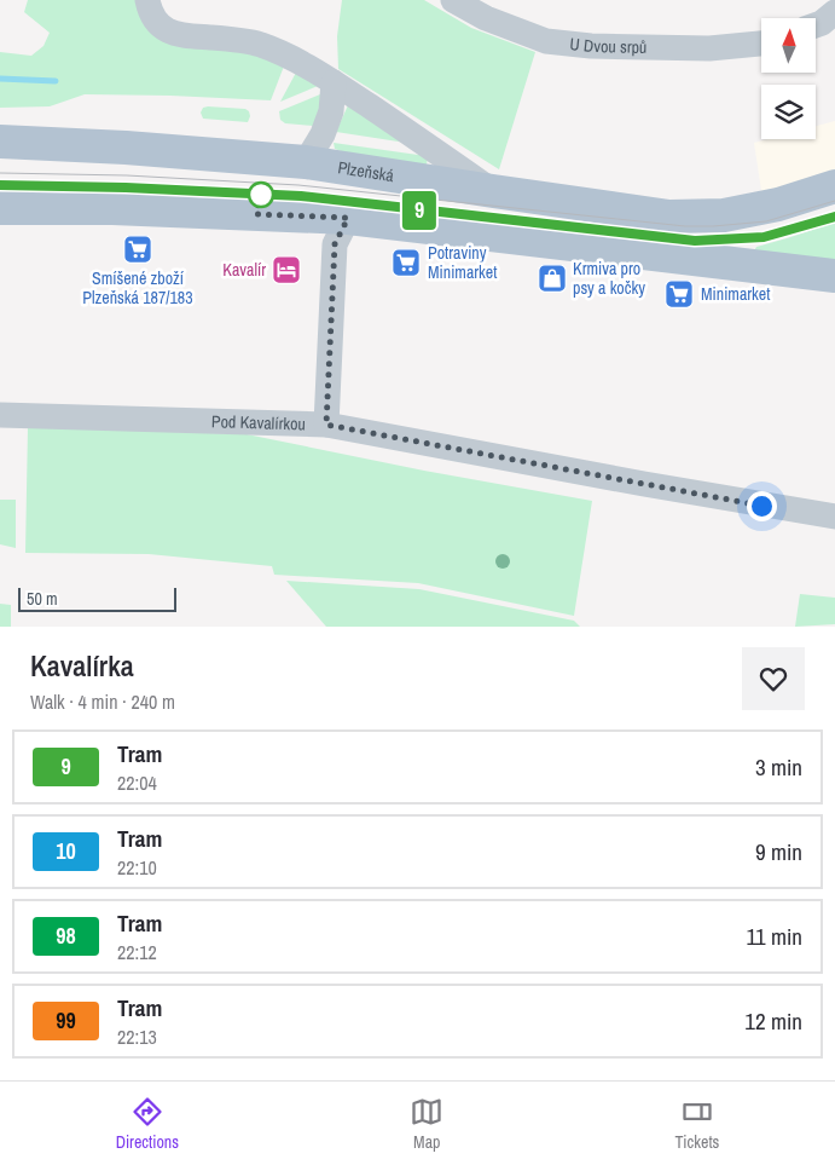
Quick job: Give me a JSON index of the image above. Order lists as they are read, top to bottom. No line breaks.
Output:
{"streets":{"main road":["Plzeňská"],"street":["U Dvou srpů","Pod Kavalírkou"]},"places":{"supermarket":["Smíšené zboží Plzeňská 187/183","Potraviny Minimarket","Minimarket"],"hotel":["Kavalír"],"shop":["Krmiva pro psy a kočky"]},"lines":["tram line 9"],"scale_bar":"50 m","north":"top","page":{"on_map":"9","scale":"50 m","heading":["Kavalírka","Walk · 4 min · 240 m"],"list":[{"mark":"9","name":"Tram","note":"22:04","value":"3 min"},{"mark":"10","name":"Tram","note":"22:10","value":"9 min"},{"mark":"98","name":"Tram","note":"22:12","value":"11 min"},{"mark":"99","name":"Tram","note":"22:13","value":"12 min"}],"tabs":["Directions","Map","Tickets"]}}
